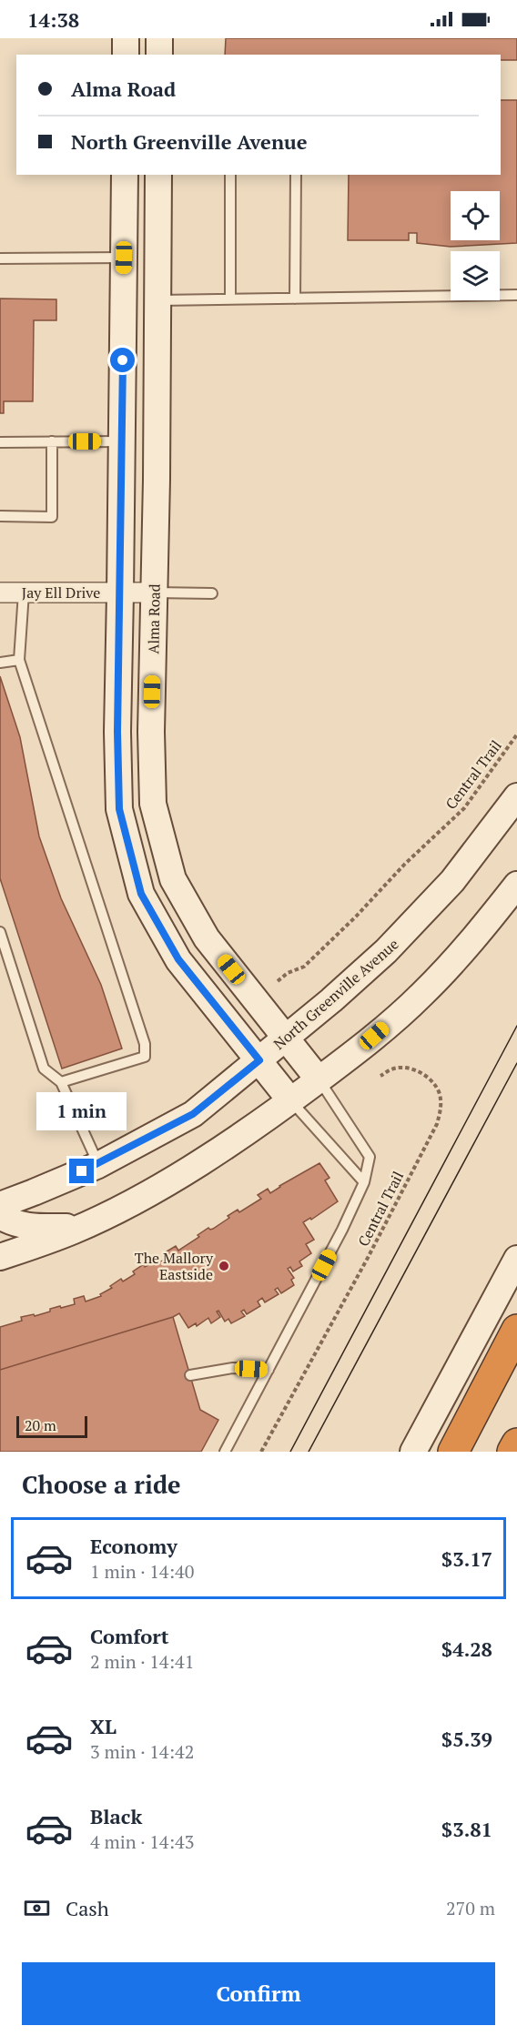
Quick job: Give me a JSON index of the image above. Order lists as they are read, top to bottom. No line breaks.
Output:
{"streets":{"street":["Jay Ell Drive","Alma Road","North Greenville Avenue"],"path":["Central Trail"]},"crossings":[["Jay Ell Drive","Alma Road"],["Alma Road","North Greenville Avenue"]],"places":["The Mallory Eastside"],"scale_bar":"20 m","page":{"status":"14:38","banner":["Alma Road","North Greenville Avenue"],"bubble":"1 min","scale":"20 m","heading":"Choose a ride","list":[{"name":"Economy","note":"1 min · 14:40","value":"$3.17"},{"name":"Comfort","note":"2 min · 14:41","value":"$4.28"},{"name":"XL","note":"3 min · 14:42","value":"$5.39"},{"name":"Black","note":"4 min · 14:43","value":"$3.81"}],"pay":["Cash","270 m"],"buttons":"Confirm"}}
